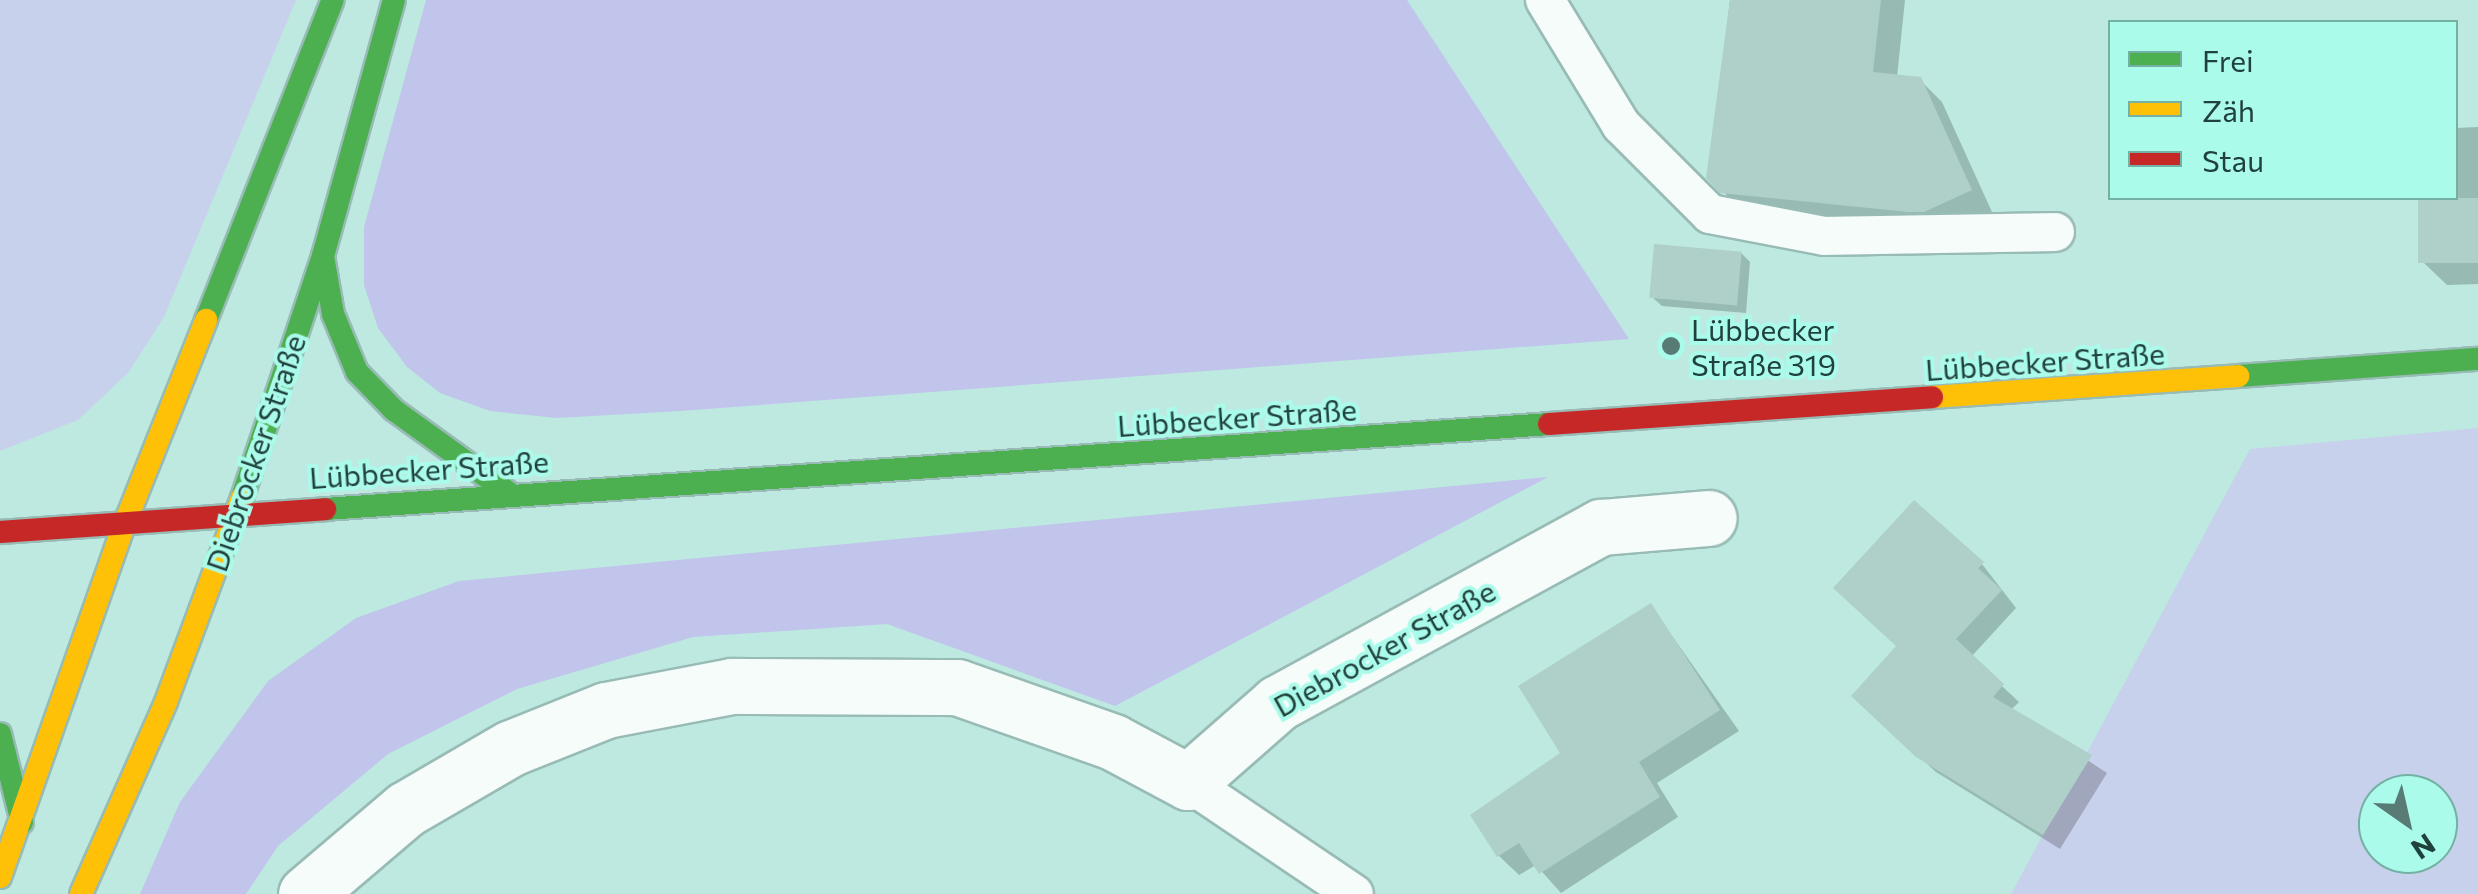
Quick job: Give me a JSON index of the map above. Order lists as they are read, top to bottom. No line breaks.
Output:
{"streets":{"main road":["Lübbecker Straße","Diebrocker Straße"]},"crossings":[["Lübbecker Straße","Diebrocker Straße"]],"places":["Lübbecker Straße 319"],"legend":["Frei","Zäh","Stau"],"north":"bottom right"}
